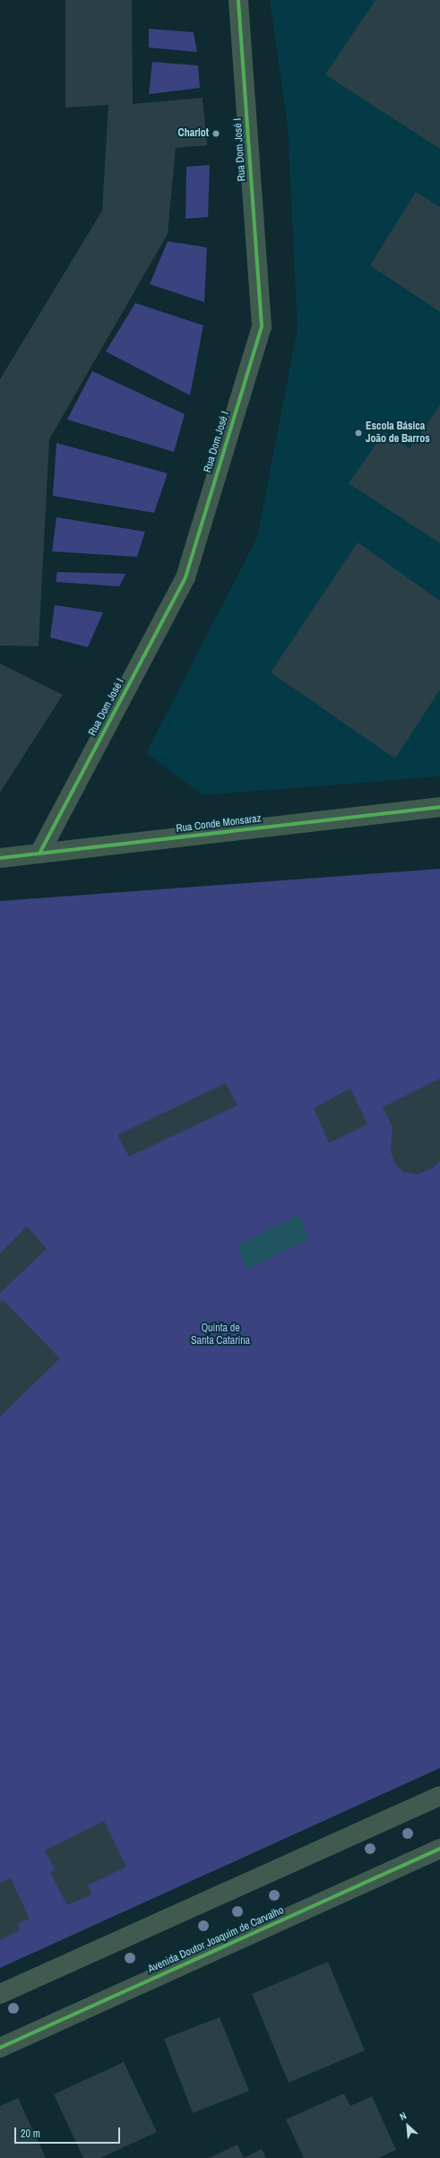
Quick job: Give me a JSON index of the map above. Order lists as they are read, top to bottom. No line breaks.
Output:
{"streets":{"street":["Rua Dom José I","Rua Conde Monsaraz","Avenida Doutor Joaquim de Carvalho"]},"crossings":[["Rua Dom José I","Rua Conde Monsaraz"]],"parks":["Quinta de Santa Catarina"],"places":["Charlot","Escola Básica João de Barros"],"scale_bar":"20 m","north":"top left"}
